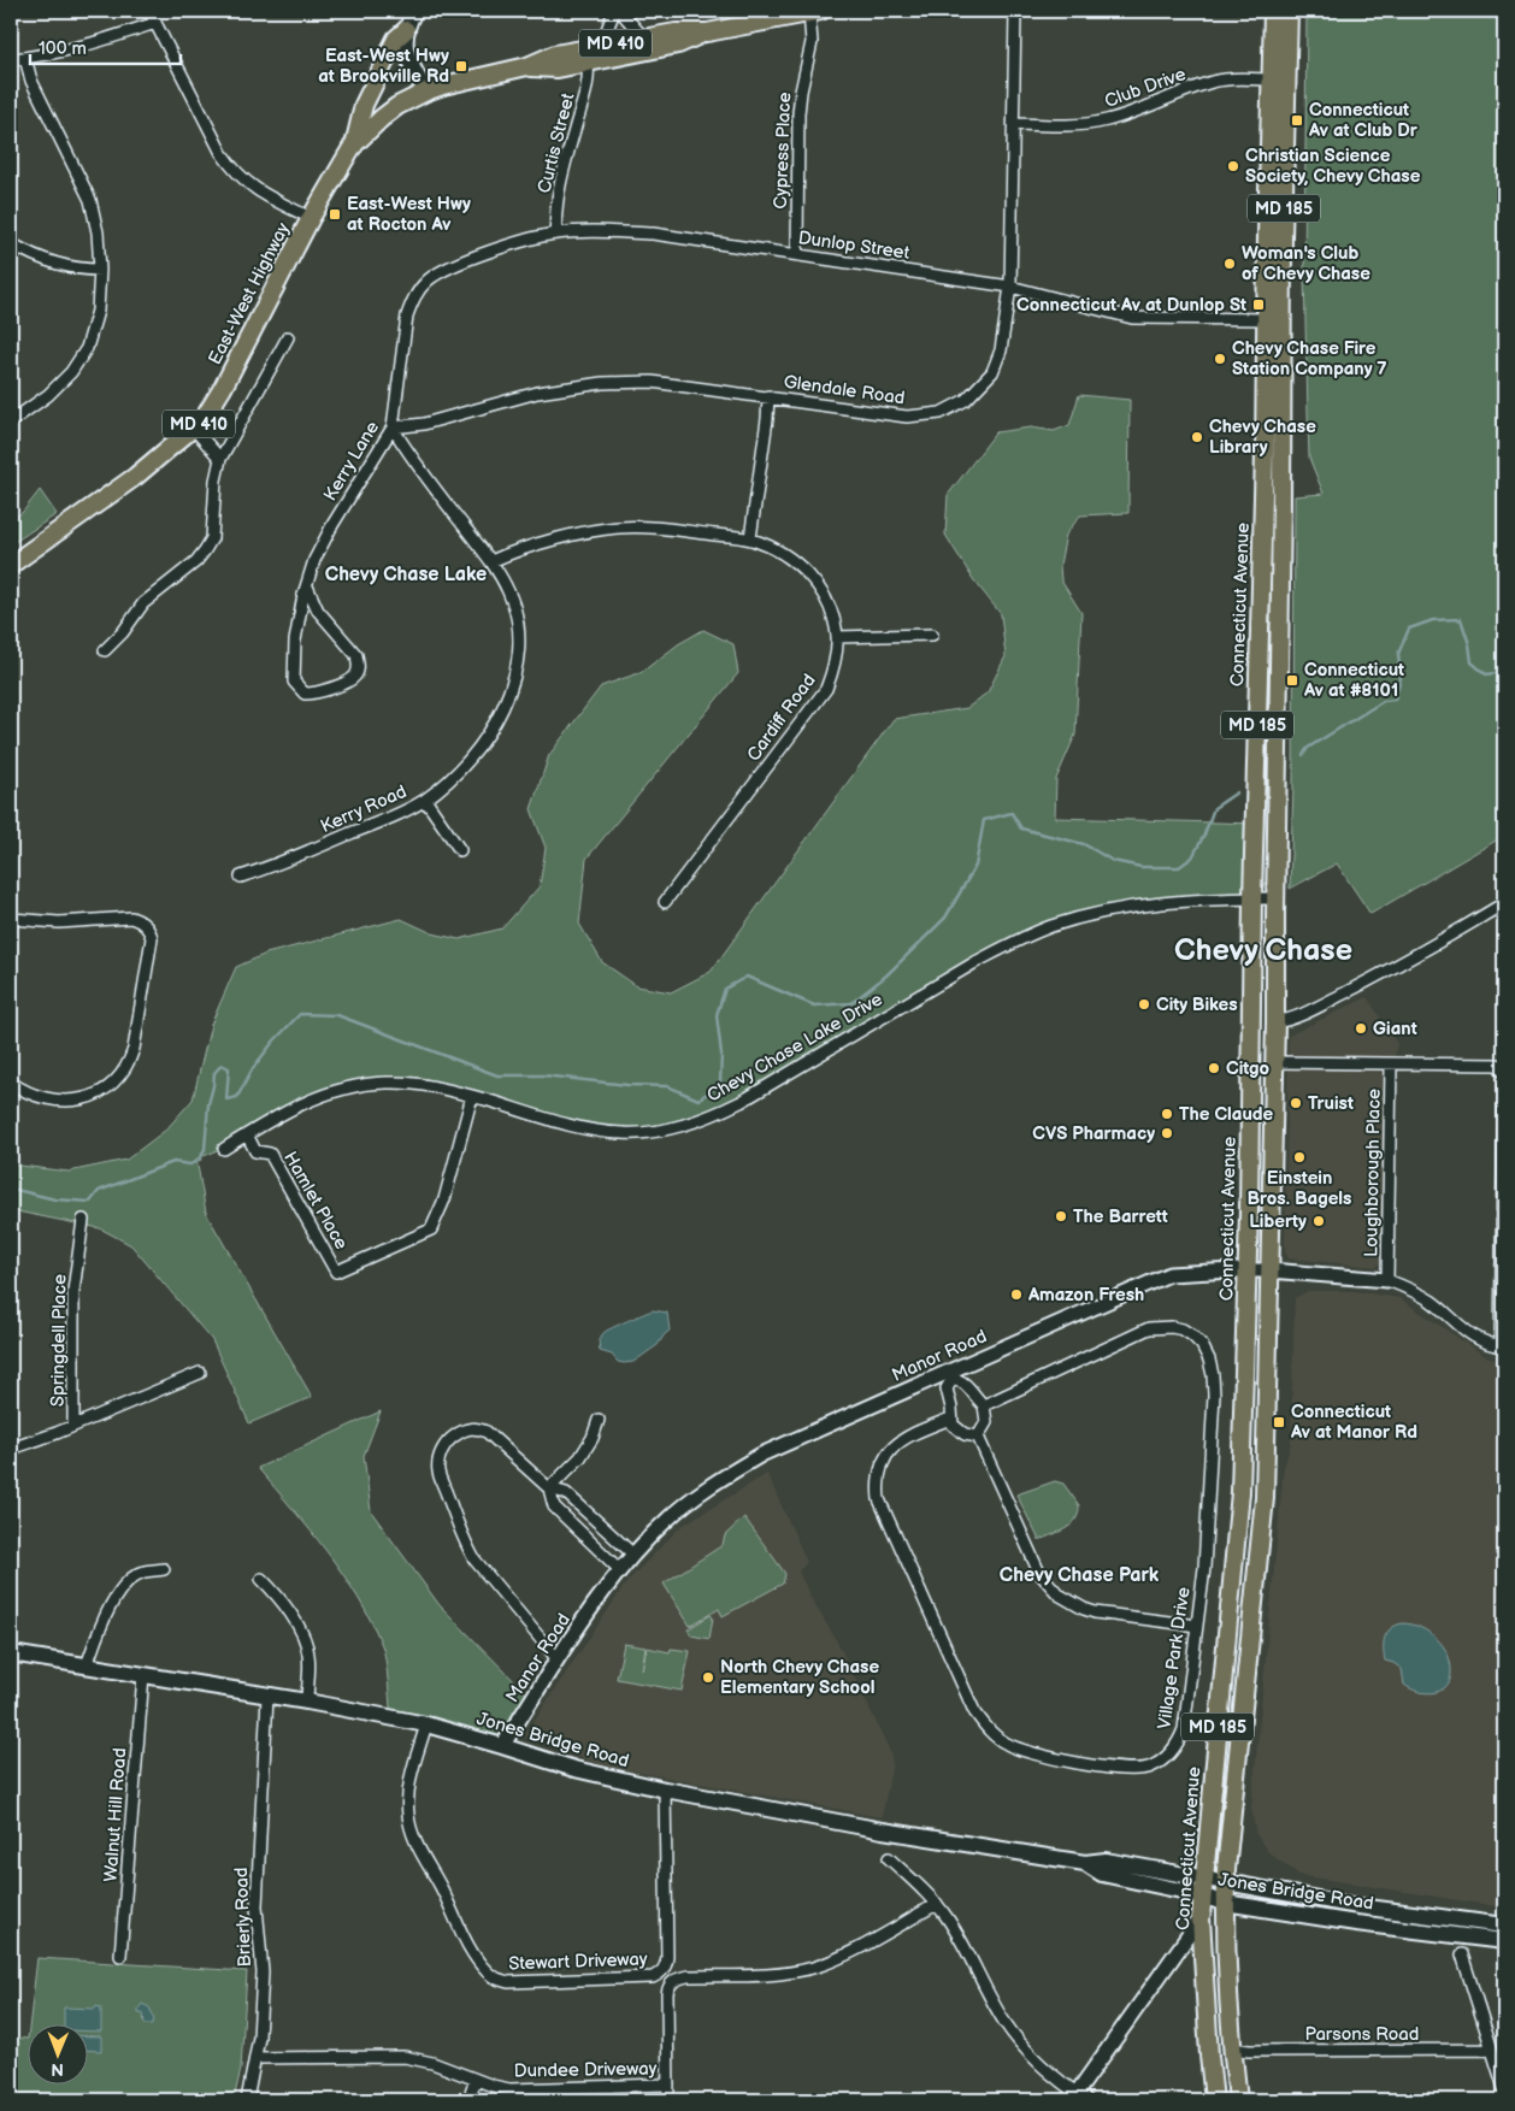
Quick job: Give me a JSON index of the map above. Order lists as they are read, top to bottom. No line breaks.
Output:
{"streets":{"main road":["MD 410","MD 185","East-West Highway","Connecticut Avenue","Jones Bridge Road"],"street":["Club Drive","Curtis Street","Cypress Place","Dunlop Street","Glendale Road","Kerry Lane","Cardiff Road","Kerry Road","Chevy Chase Lake Drive","Loughborough Place","Hamlet Place","Springdell Place","Manor Road","Village Park Drive","Walnut Hill Road","Brierly Road","Stewart Driveway","Parsons Road","Dundee Driveway"]},"crossings":[["Club Drive","Glendale Road"],["Club Drive","Connecticut Avenue"],["Curtis Street","Dunlop Street"],["Curtis Street","East-West Highway"],["Cypress Place","Dunlop Street"],["Cypress Place","East-West Highway"],["Dunlop Street","Glendale Road"],["Dunlop Street","Kerry Lane"],["Dunlop Street","Connecticut Avenue"],["Glendale Road","Kerry Lane"],["Glendale Road","Kerry Road"],["Kerry Lane","Kerry Road"],["Connecticut Avenue","Chevy Chase Lake Drive"],["Connecticut Avenue","Manor Road"],["Connecticut Avenue","Jones Bridge Road"],["Connecticut Avenue","Parsons Road"],["Cardiff Road","Kerry Road"],["Chevy Chase Lake Drive","Hamlet Place"],["Loughborough Place","Manor Road"],["Manor Road","Jones Bridge Road"],["Jones Bridge Road","Walnut Hill Road"],["Jones Bridge Road","Brierly Road"],["Jones Bridge Road","Stewart Driveway"],["Brierly Road","Dundee Driveway"],["Stewart Driveway","Dundee Driveway"]],"districts":["Chevy Chase Lake","Chevy Chase","Chevy Chase Park"],"places":{"transit":["East-West Hwy at Brookville Rd","Connecticut Av at Club Dr","East-West Hwy at Rocton Av","Connecticut Av at Dunlop St","Connecticut Av at #8101","Connecticut Av at Manor Rd"],"other":["Christian Science Society, Chevy Chase","Woman's Club of Chevy Chase","Chevy Chase Fire Station Company 7","Chevy Chase Library","City Bikes","Giant","Citgo","Truist","The Claude","CVS Pharmacy","Einstein Bros. Bagels","The Barrett","Liberty","Amazon Fresh","North Chevy Chase Elementary School"]},"scale_bar":"100 m","north":"bottom"}
